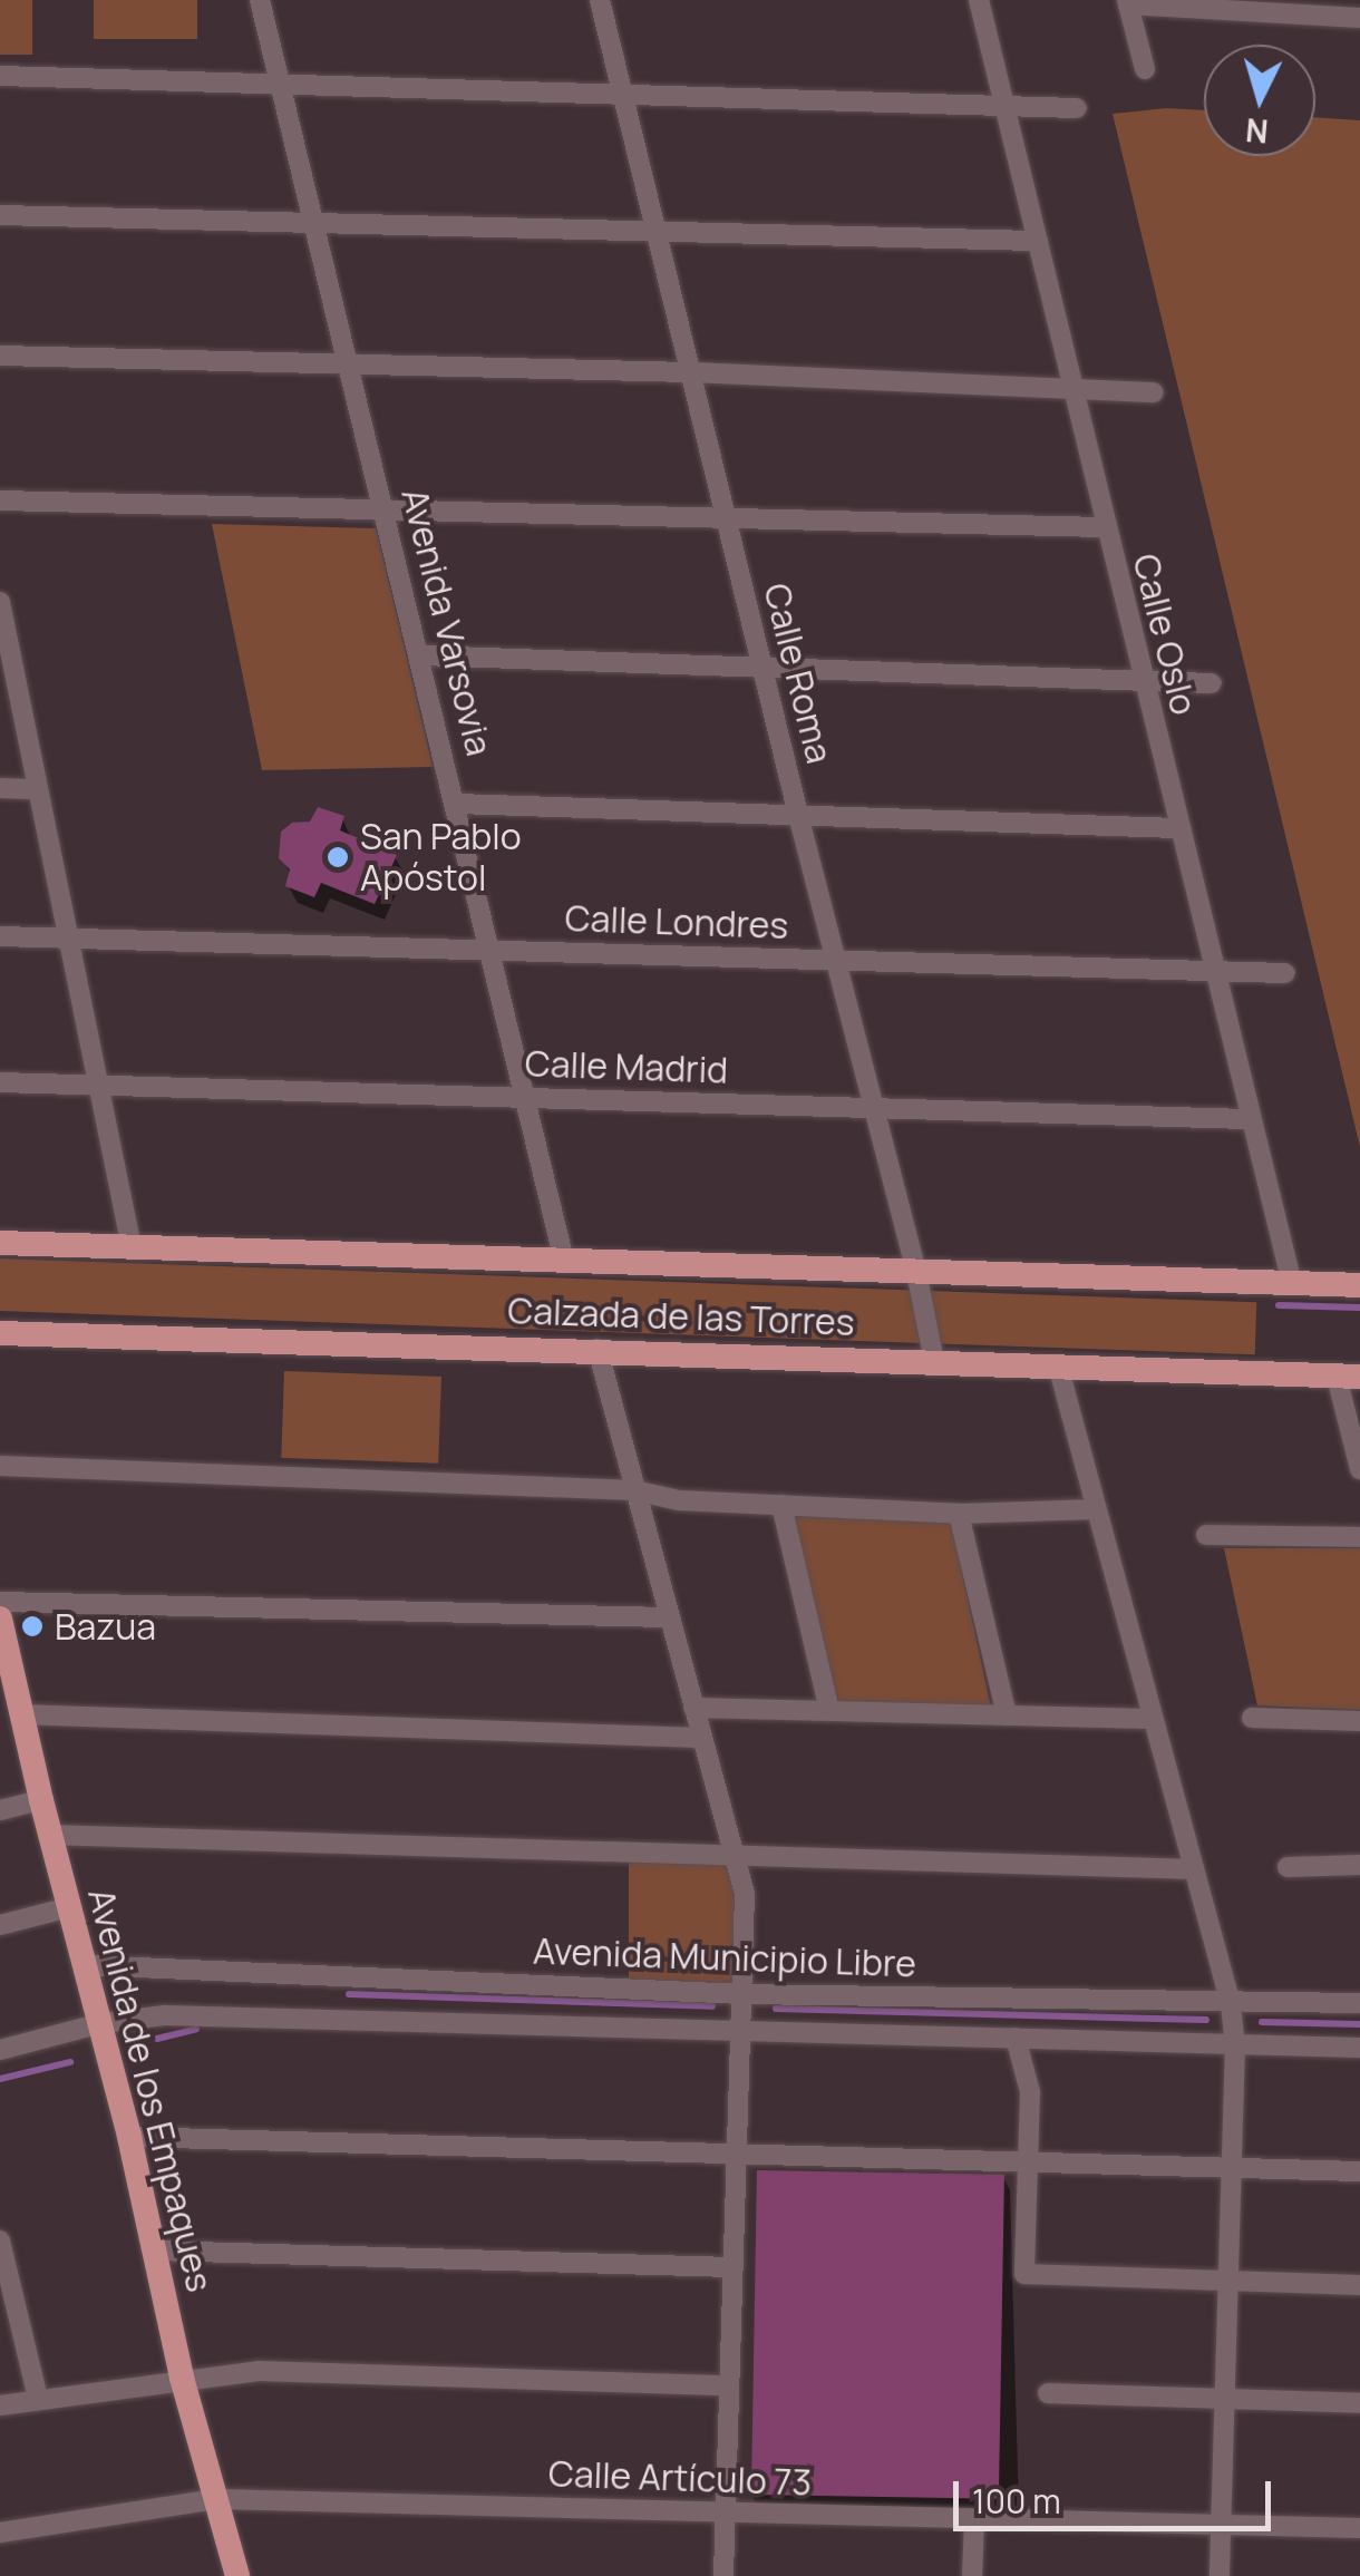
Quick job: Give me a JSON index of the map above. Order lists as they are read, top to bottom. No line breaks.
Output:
{"streets":{"main road":["Calzada de las Torres","Avenida de los Empaques"],"street":["Avenida Varsovia","Calle Oslo","Calle Roma","Calle Londres","Calle Madrid","Avenida Municipio Libre","Calle Artículo 73"]},"crossings":[["Avenida Varsovia","Calle Londres"],["Avenida Varsovia","Calle Madrid"],["Avenida Varsovia","Calzada de las Torres"],["Calle Oslo","Calle Londres"],["Calle Oslo","Calle Madrid"],["Calle Oslo","Calzada de las Torres"],["Calle Roma","Calle Londres"],["Calle Roma","Calle Madrid"],["Calle Roma","Calzada de las Torres"],["Avenida Municipio Libre","Avenida de los Empaques"],["Avenida de los Empaques","Calle Artículo 73"]],"places":["San Pablo Apóstol","Bazua"],"scale_bar":"100 m","north":"bottom"}
